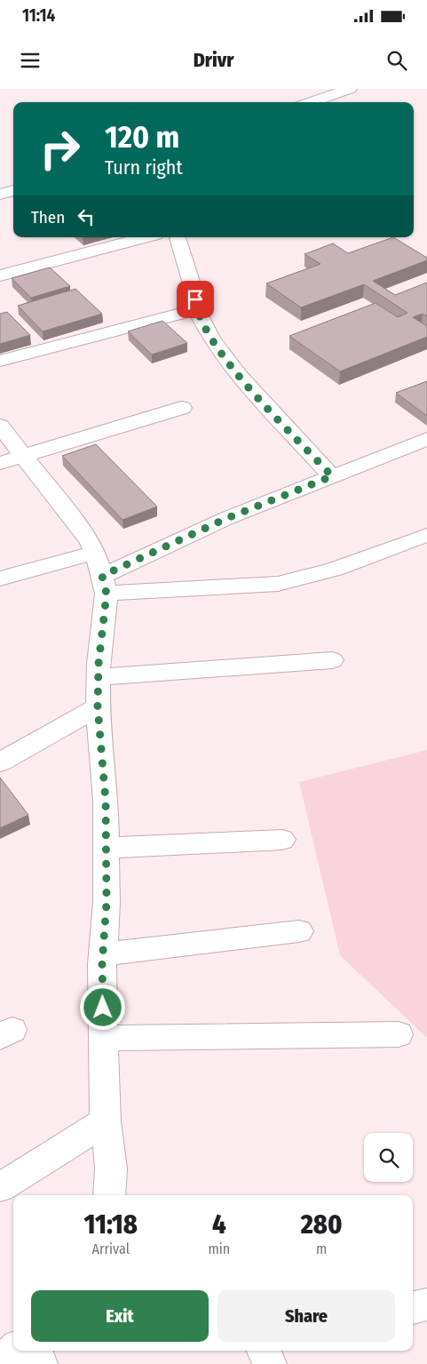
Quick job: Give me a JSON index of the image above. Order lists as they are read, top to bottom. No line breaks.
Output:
{"page":{"status":"11:14","header":"Drivr","turn":["120 m","Turn right"],"then":"Then","eta":["11:18","Arrival","4","min","280","m"],"buttons":["Exit","Share"]}}
